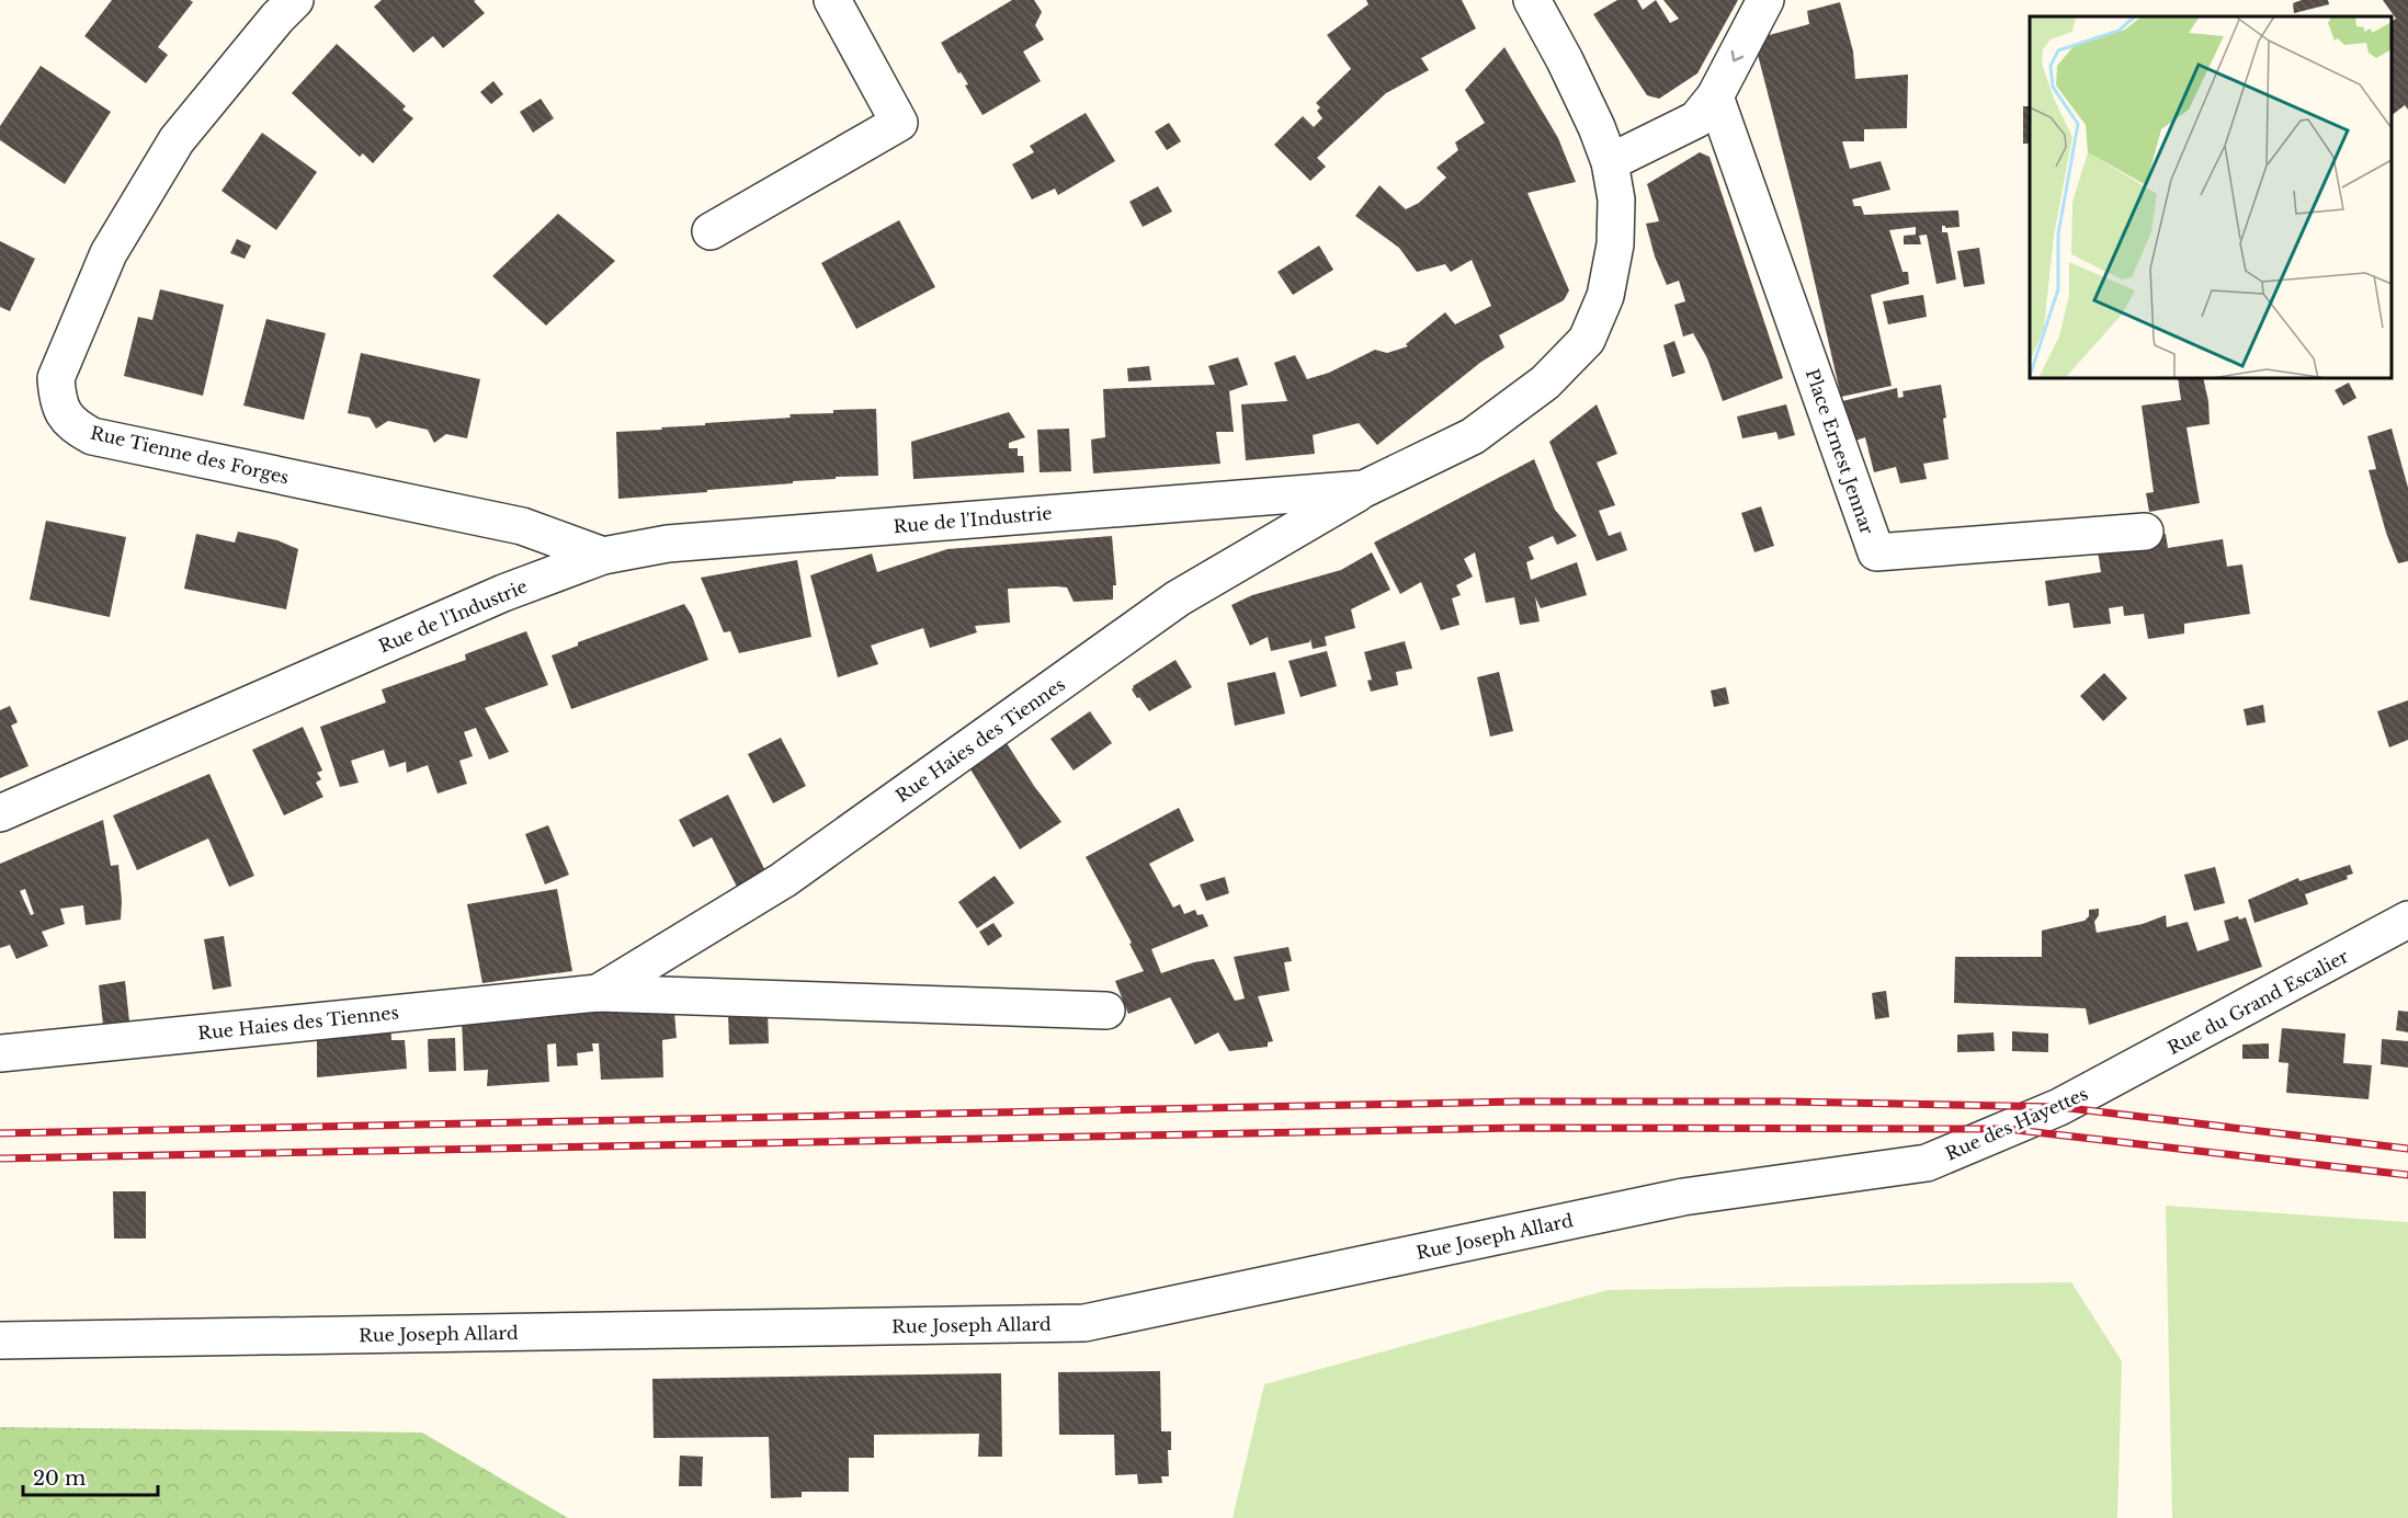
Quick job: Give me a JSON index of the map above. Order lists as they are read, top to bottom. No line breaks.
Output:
{"streets":{"street":["Place Ernest Jennar","Rue Tienne des Forges","Rue de l'Industrie","Rue Haies des Tiennes","Rue du Grand Escalier","Rue des Hayettes","Rue Joseph Allard"]},"crossings":[["Rue Tienne des Forges","Rue de l'Industrie"],["Rue de l'Industrie","Rue Haies des Tiennes"],["Rue du Grand Escalier","Rue des Hayettes"],["Rue des Hayettes","Rue Joseph Allard"]],"scale_bar":"20 m"}
